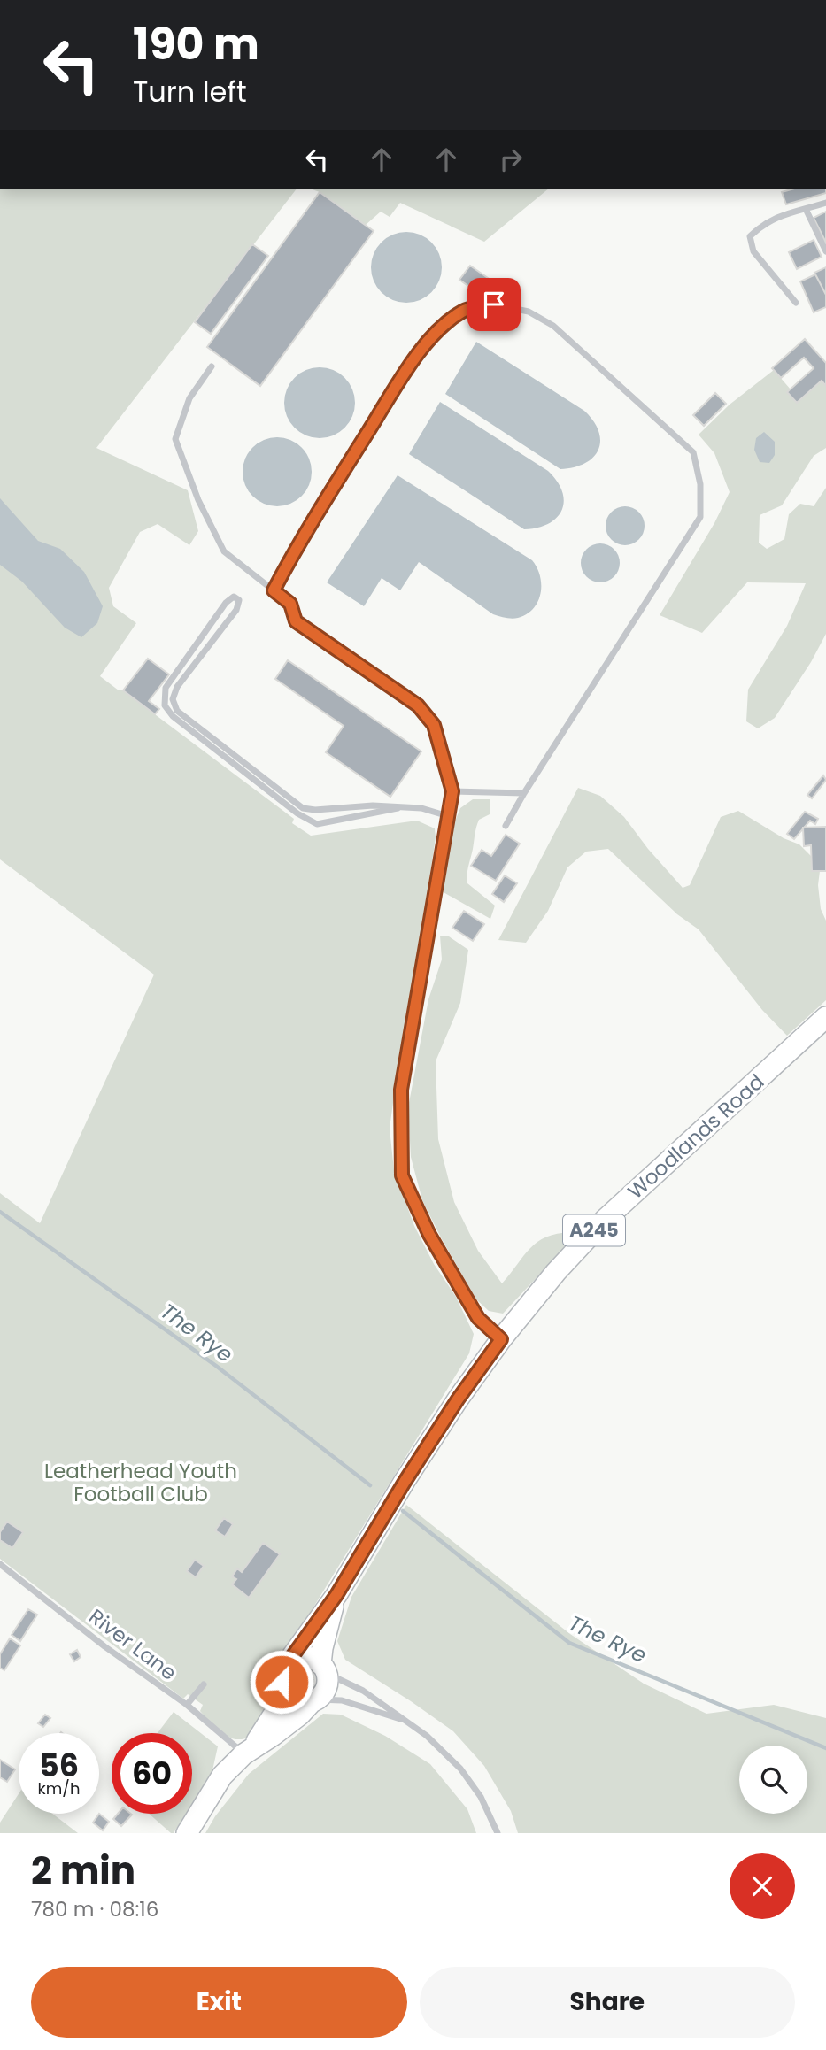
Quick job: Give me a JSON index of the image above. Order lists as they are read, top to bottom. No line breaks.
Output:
{"streets":{"main road":["Woodlands Road","A245"],"lane":["River Lane"]},"water":["The Rye"],"parks":["Leatherhead Youth Football Club"],"page":{"turn":["190 m","Turn left"],"speed":"56 km/h","limit":"60","heading":["2 min","780 m · 08:16"],"buttons":["Exit","Share"]}}
